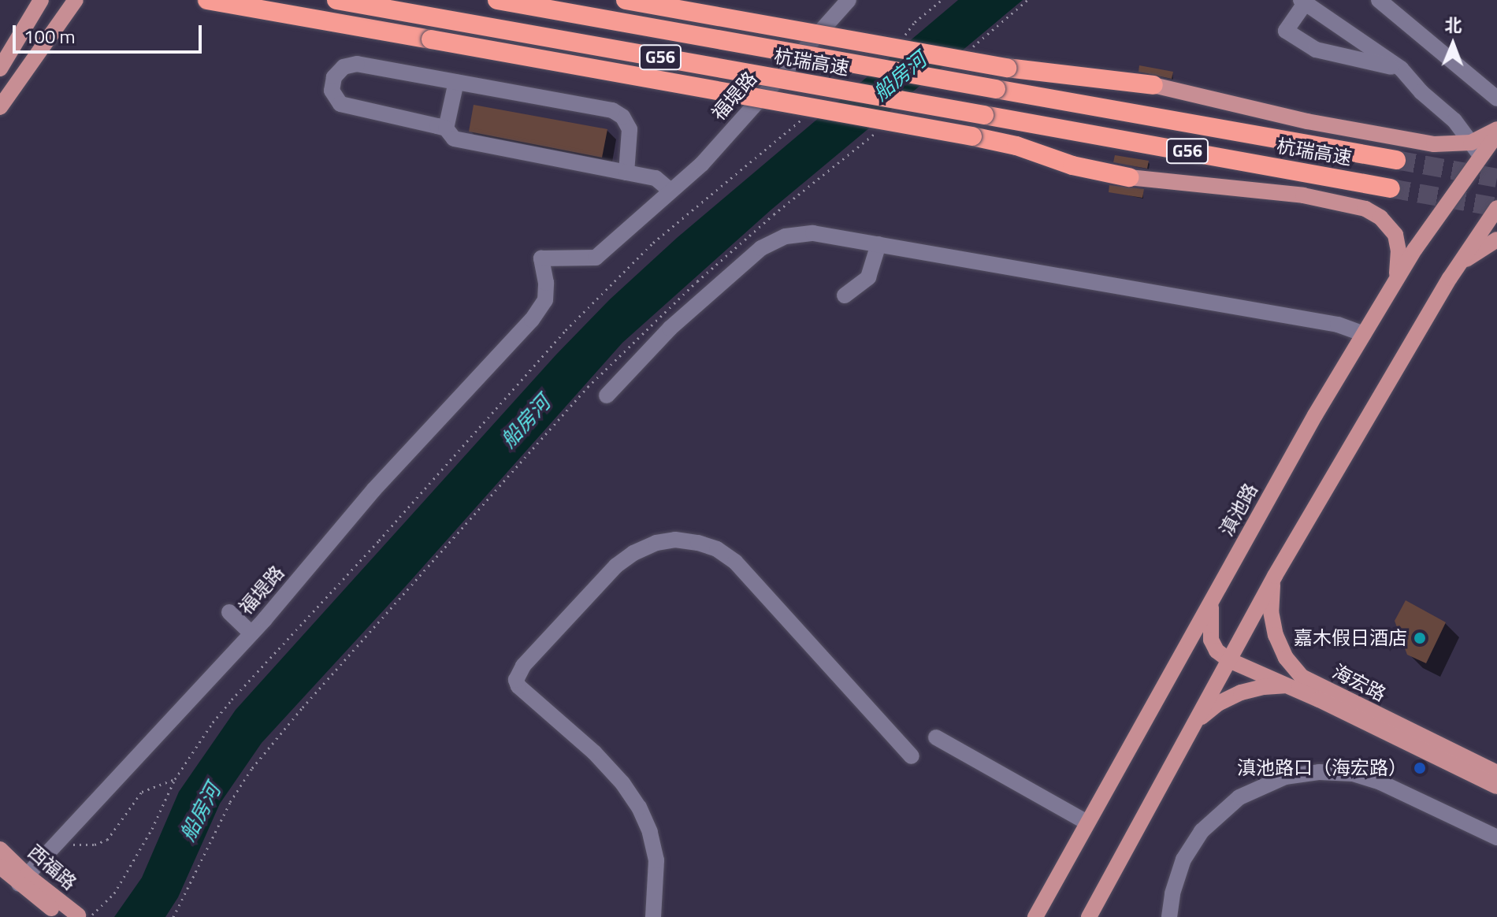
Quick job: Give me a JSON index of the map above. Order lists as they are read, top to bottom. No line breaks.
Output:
{"streets":{"highway":["G56","杭瑞高速"],"main road":["滇池路","海宏路","西福路"],"street":["福堤路"]},"crossings":[["福堤路","西福路"]],"water":["船房河"],"places":["嘉木假日酒店","滇池路口（海宏路）"],"scale_bar":"100 m","north":"top"}
